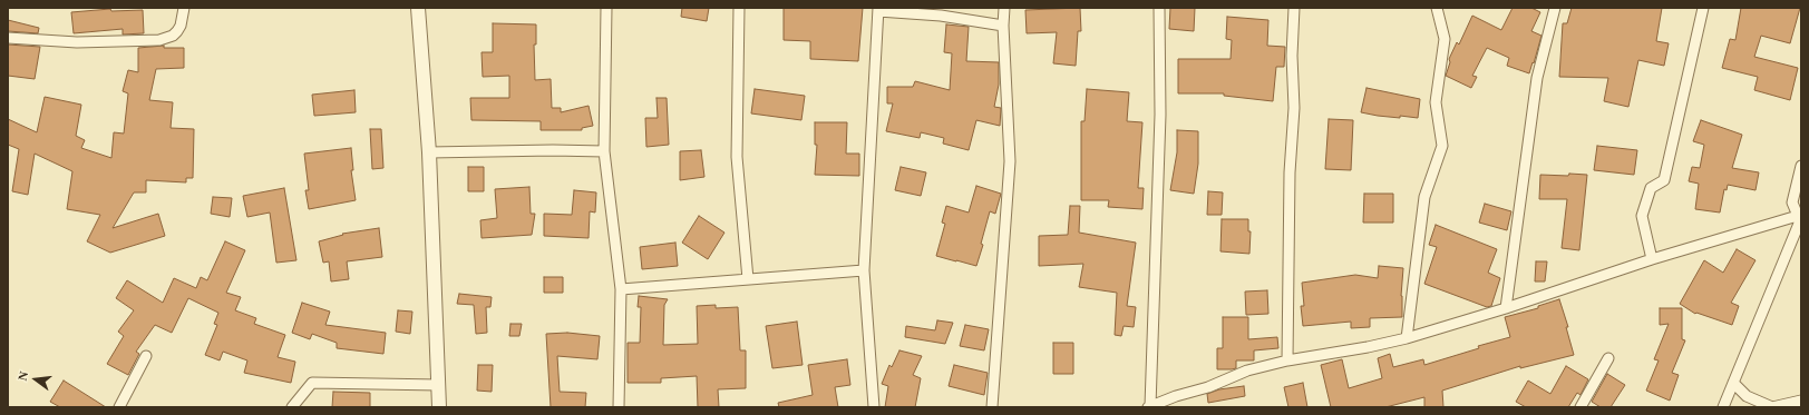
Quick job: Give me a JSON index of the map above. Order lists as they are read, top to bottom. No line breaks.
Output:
{"north":"left"}
